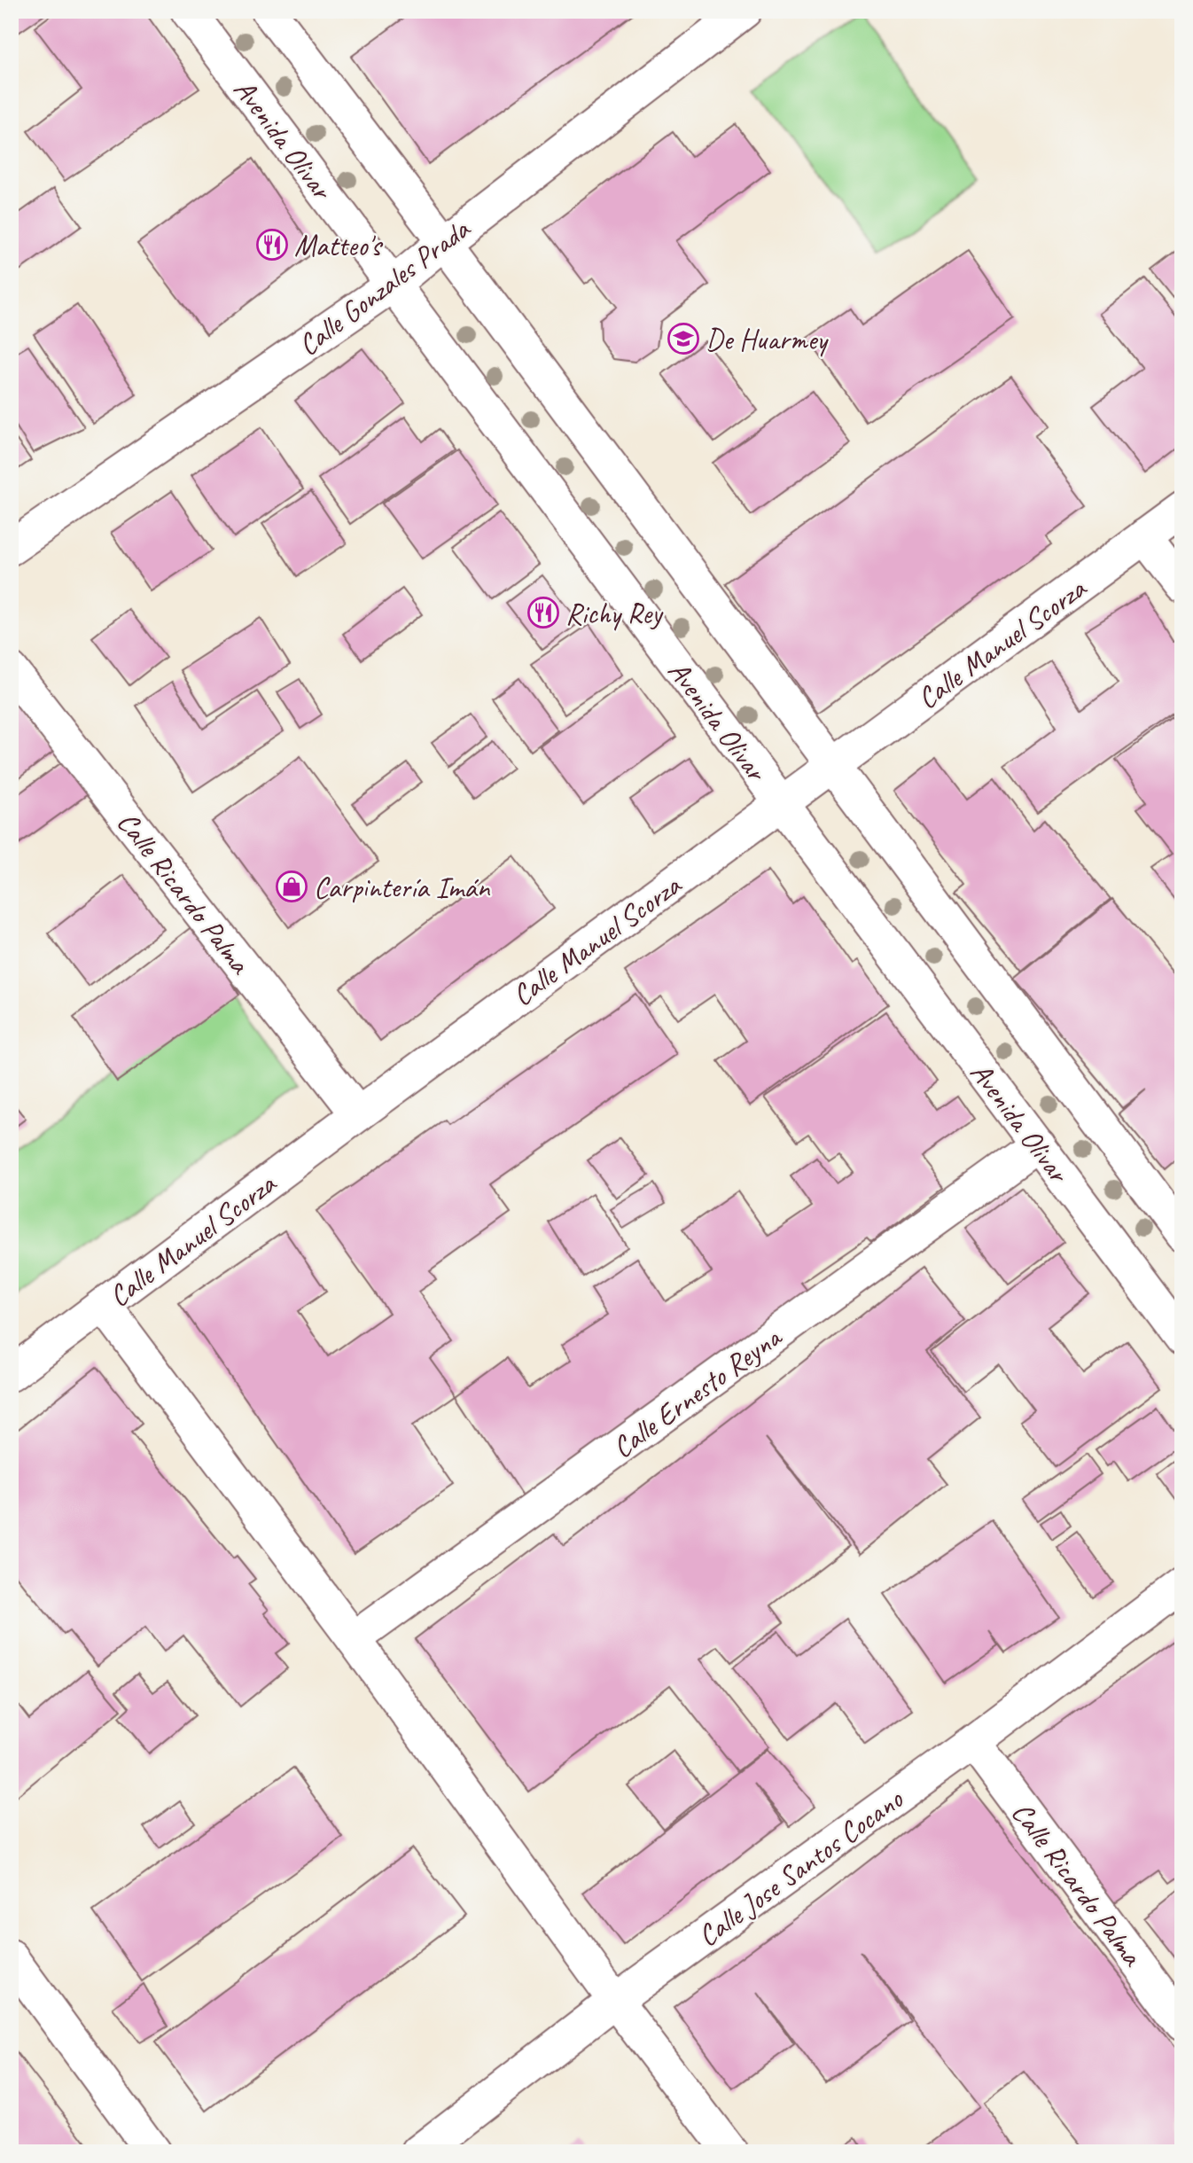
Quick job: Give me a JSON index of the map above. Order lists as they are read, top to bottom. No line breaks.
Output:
{"streets":{"street":["Avenida Olivar","Calle Gonzales Prada","Calle Manuel Scorza","Calle Ricardo Palma","Calle Ernesto Reyna","Calle Jose Santos Cocano"]},"crossings":[["Avenida Olivar","Calle Gonzales Prada"],["Avenida Olivar","Calle Manuel Scorza"],["Avenida Olivar","Calle Ernesto Reyna"],["Calle Manuel Scorza","Calle Ricardo Palma"],["Calle Ricardo Palma","Calle Jose Santos Cocano"]],"places":{"restaurant":["Matteo's","Richy Rey"],"school or university":["De Huarmey"],"shop":["Carpintería Imán"]}}
